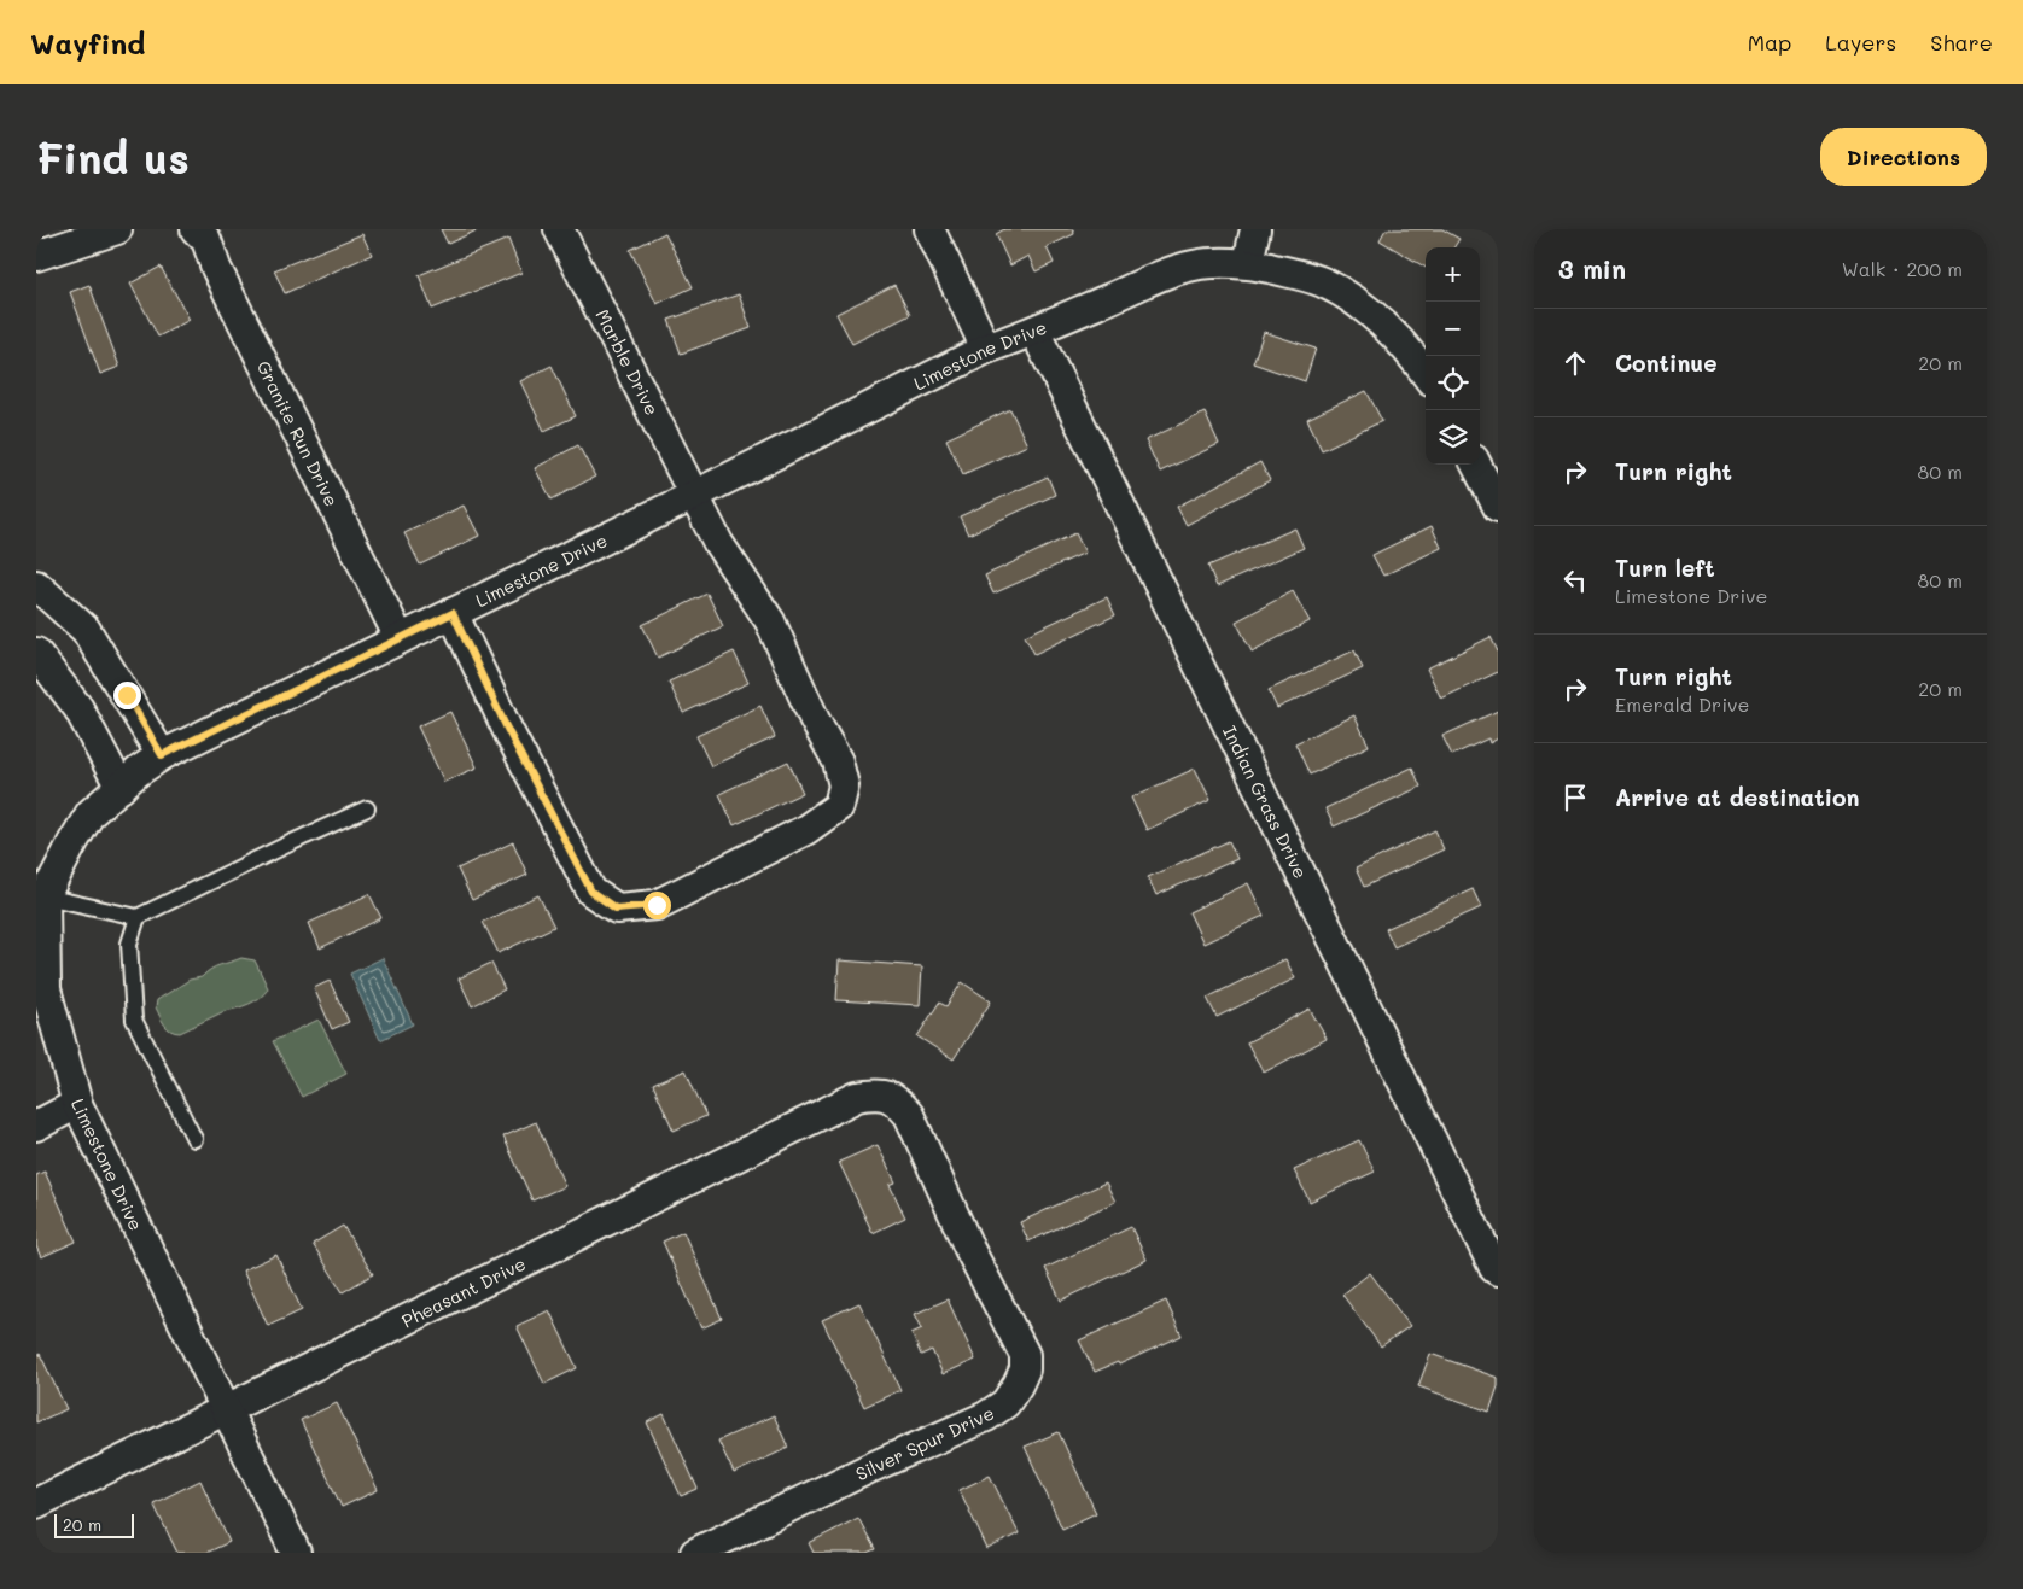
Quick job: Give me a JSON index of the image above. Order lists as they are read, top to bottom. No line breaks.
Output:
{"streets":{"street":["Limestone Drive","Marble Drive","Granite Run Drive","Indian Grass Drive","Pheasant Drive","Silver Spur Drive"]},"crossings":[["Limestone Drive","Marble Drive"],["Limestone Drive","Granite Run Drive"],["Limestone Drive","Indian Grass Drive"],["Limestone Drive","Pheasant Drive"],["Pheasant Drive","Silver Spur Drive"]],"scale_bar":"20 m","page":{"header":"Wayfind","nav":["Map","Layers","Share"],"buttons":"Directions","title":"Find us","heading":["3 min","Walk · 200 m"],"map_buttons":["+","−"],"list":[["Continue","20 m"],["Turn right","80 m"],["Turn left","Limestone Drive","80 m"],["Turn right","Emerald Drive","20 m"],"Arrive at destination"],"scale":"20 m"}}
